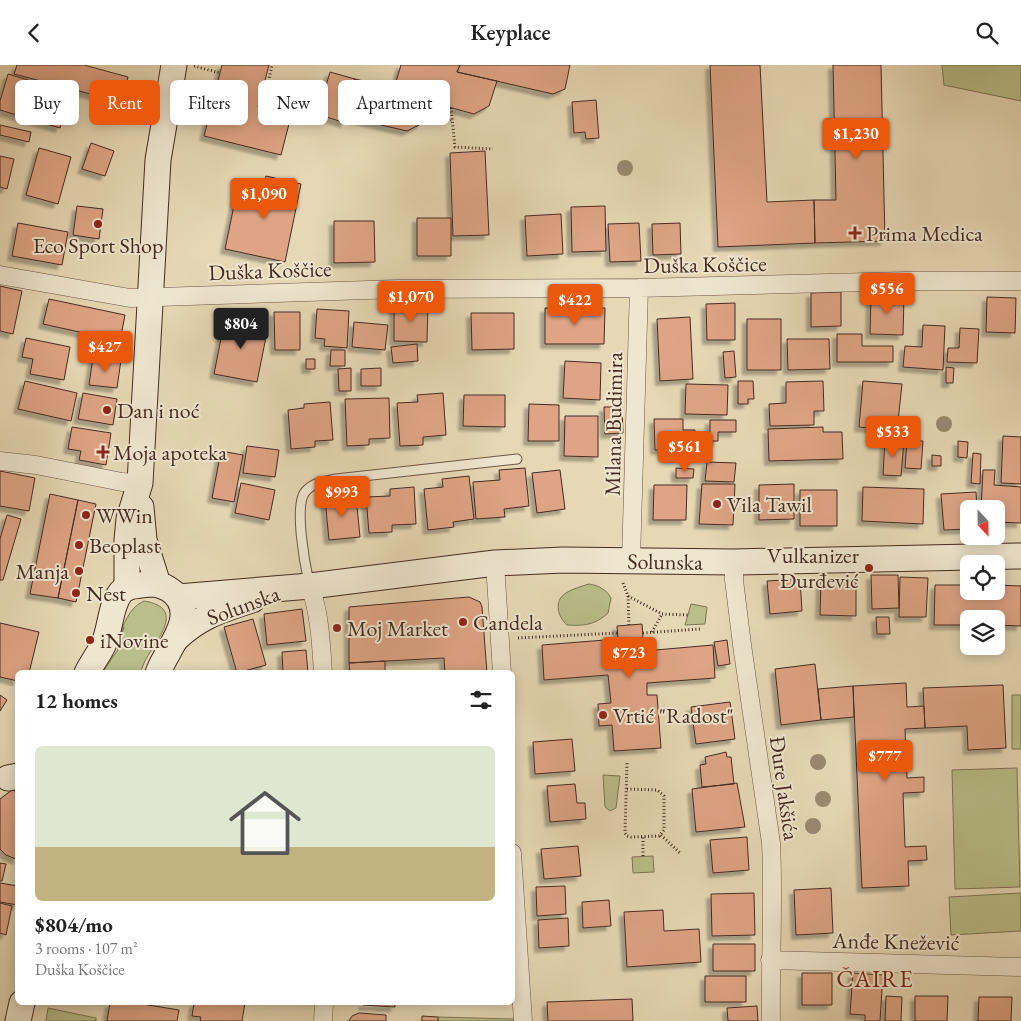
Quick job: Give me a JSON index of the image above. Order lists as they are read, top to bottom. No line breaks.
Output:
{"streets":{"street":["Duška Koščice","Milana Budimira","Solunska","Đure Jakšića","Anđe Knežević"]},"crossings":[["Duška Koščice","Milana Budimira"],["Milana Budimira","Solunska"],["Solunska","Đure Jakšića"],["Đure Jakšića","Anđe Knežević"]],"districts":["ČAIRE"],"places":{"other":["Eco Sport Shop","Dan i noć","Vila Tawil","WWin","Beoplast","Vulkanizer Đurđević","Manja","Nest","Candela","Moj Market","iNovine","Vrtić \"Radost\""],"health":["Prima Medica","Moja apoteka"]},"north":"bottom","page":{"header":"Keyplace","chip":["Buy","Rent","Filters","New","Apartment"],"price":["$1,230","$1,090","$556","$1,070","$422","$804","$427","$533","$561","$993","$723","$777"],"heading":"12 homes","list":[{"name":"$804/mo","note":"3 rooms · 107 m² · Duška Koščice"}]}}
